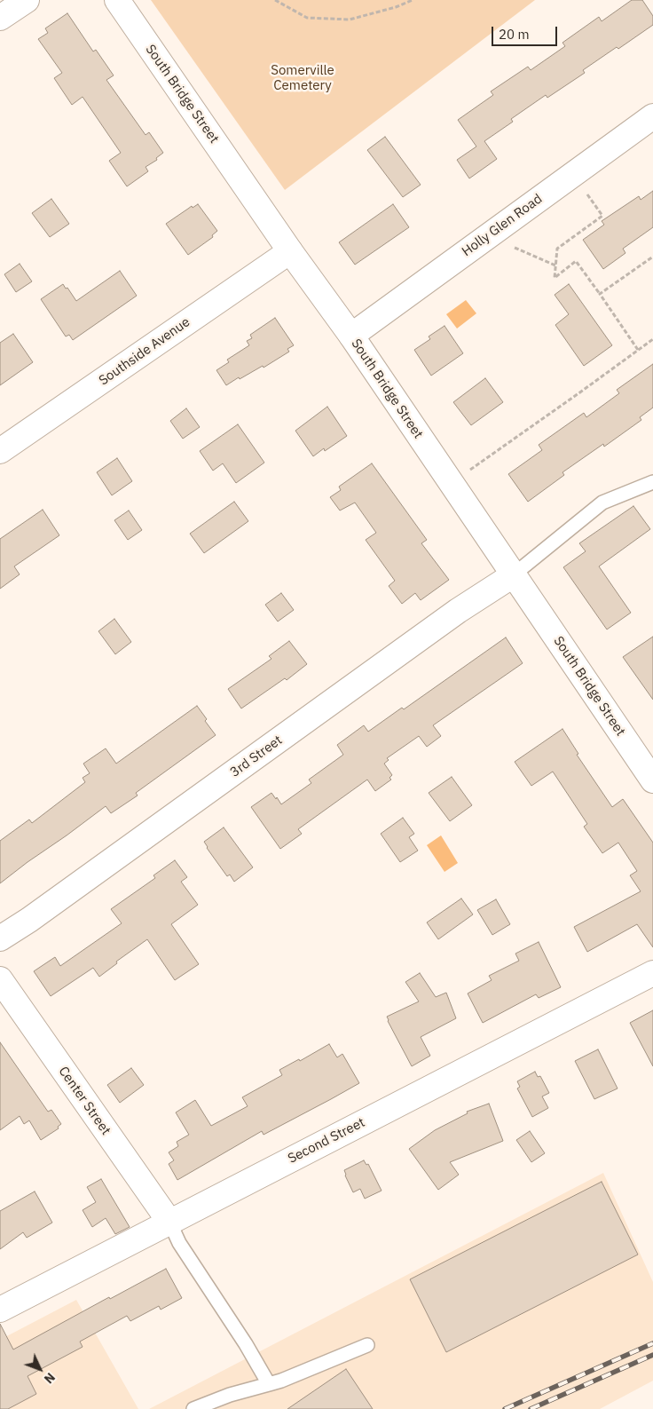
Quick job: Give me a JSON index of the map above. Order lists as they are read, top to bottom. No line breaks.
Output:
{"streets":{"street":["South Bridge Street","Holly Glen Road","Southside Avenue","3rd Street","Center Street","Second Street"]},"crossings":[["South Bridge Street","Holly Glen Road"],["South Bridge Street","Southside Avenue"],["South Bridge Street","3rd Street"],["Center Street","Second Street"]],"parks":["Somerville Cemetery"],"scale_bar":"20 m","north":"bottom right"}
